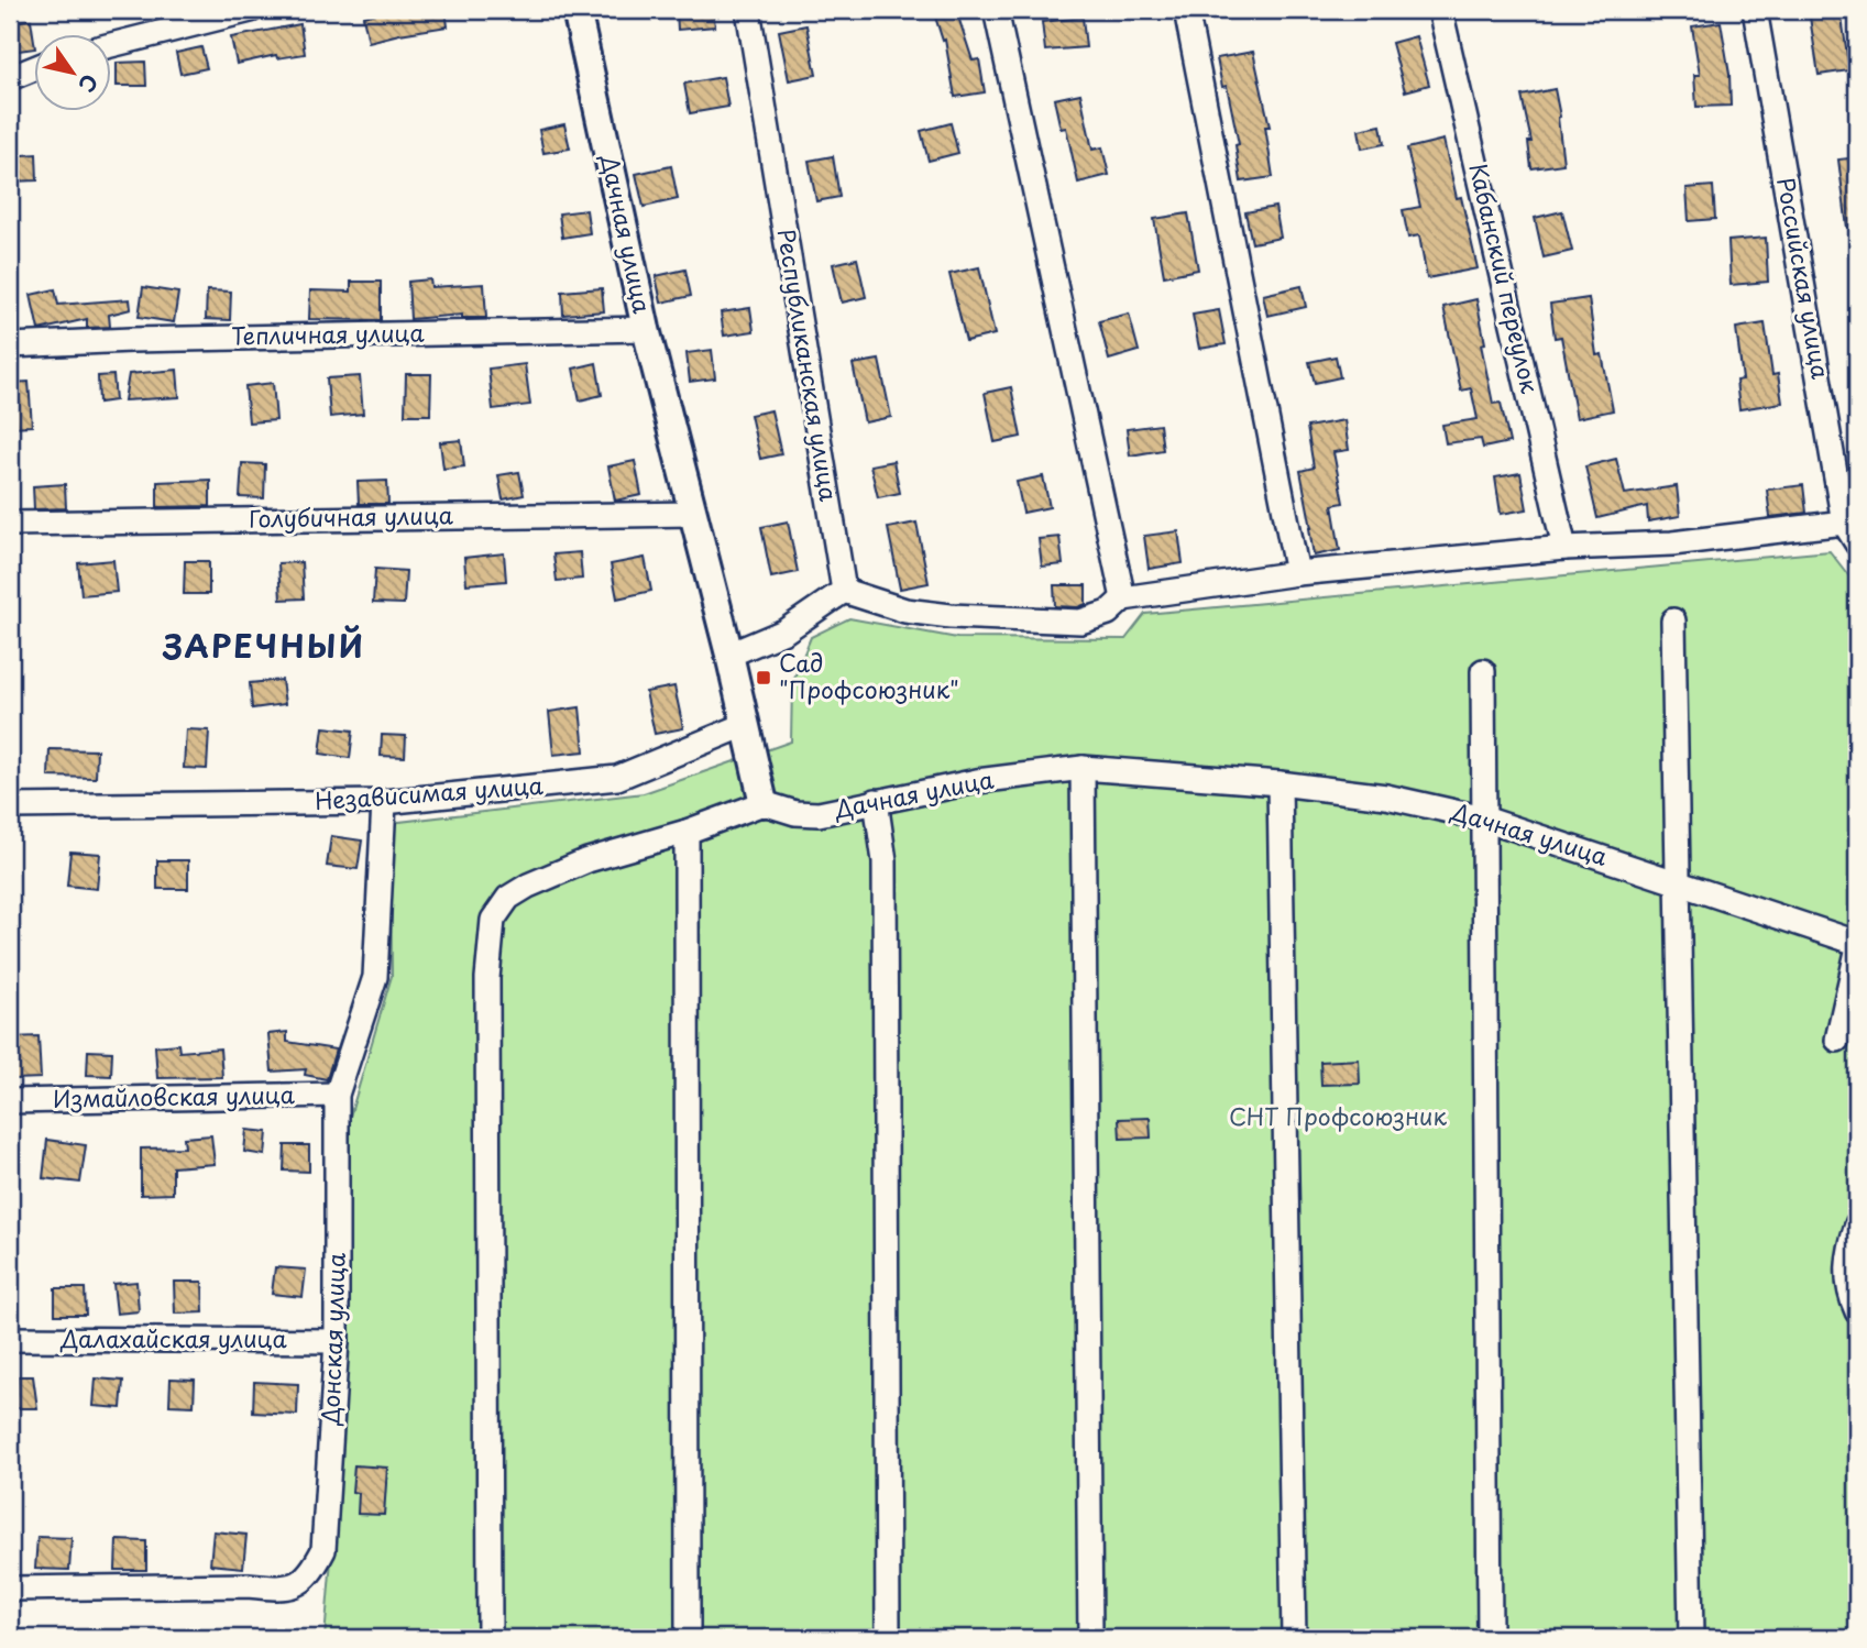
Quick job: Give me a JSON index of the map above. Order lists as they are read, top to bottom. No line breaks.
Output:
{"streets":{"street":["Дачная улица","Кабанский переулок","Российская улица","Тепличная улица","Республиканская улица","Голубичная улица","Независимая улица","Измайловская улица","Донская улица","Далахайская улица"]},"crossings":[["Дачная улица","Тепличная улица"],["Дачная улица","Голубичная улица"],["Дачная улица","Независимая улица"],["Независимая улица","Донская улица"],["Измайловская улица","Донская улица"],["Донская улица","Далахайская улица"]],"districts":["ЗАРЕЧНЫЙ"],"parks":["СНТ Профсоюзник"],"places":{"transit":["Сад \"Профсоюзник\""]},"north":"bottom right"}
